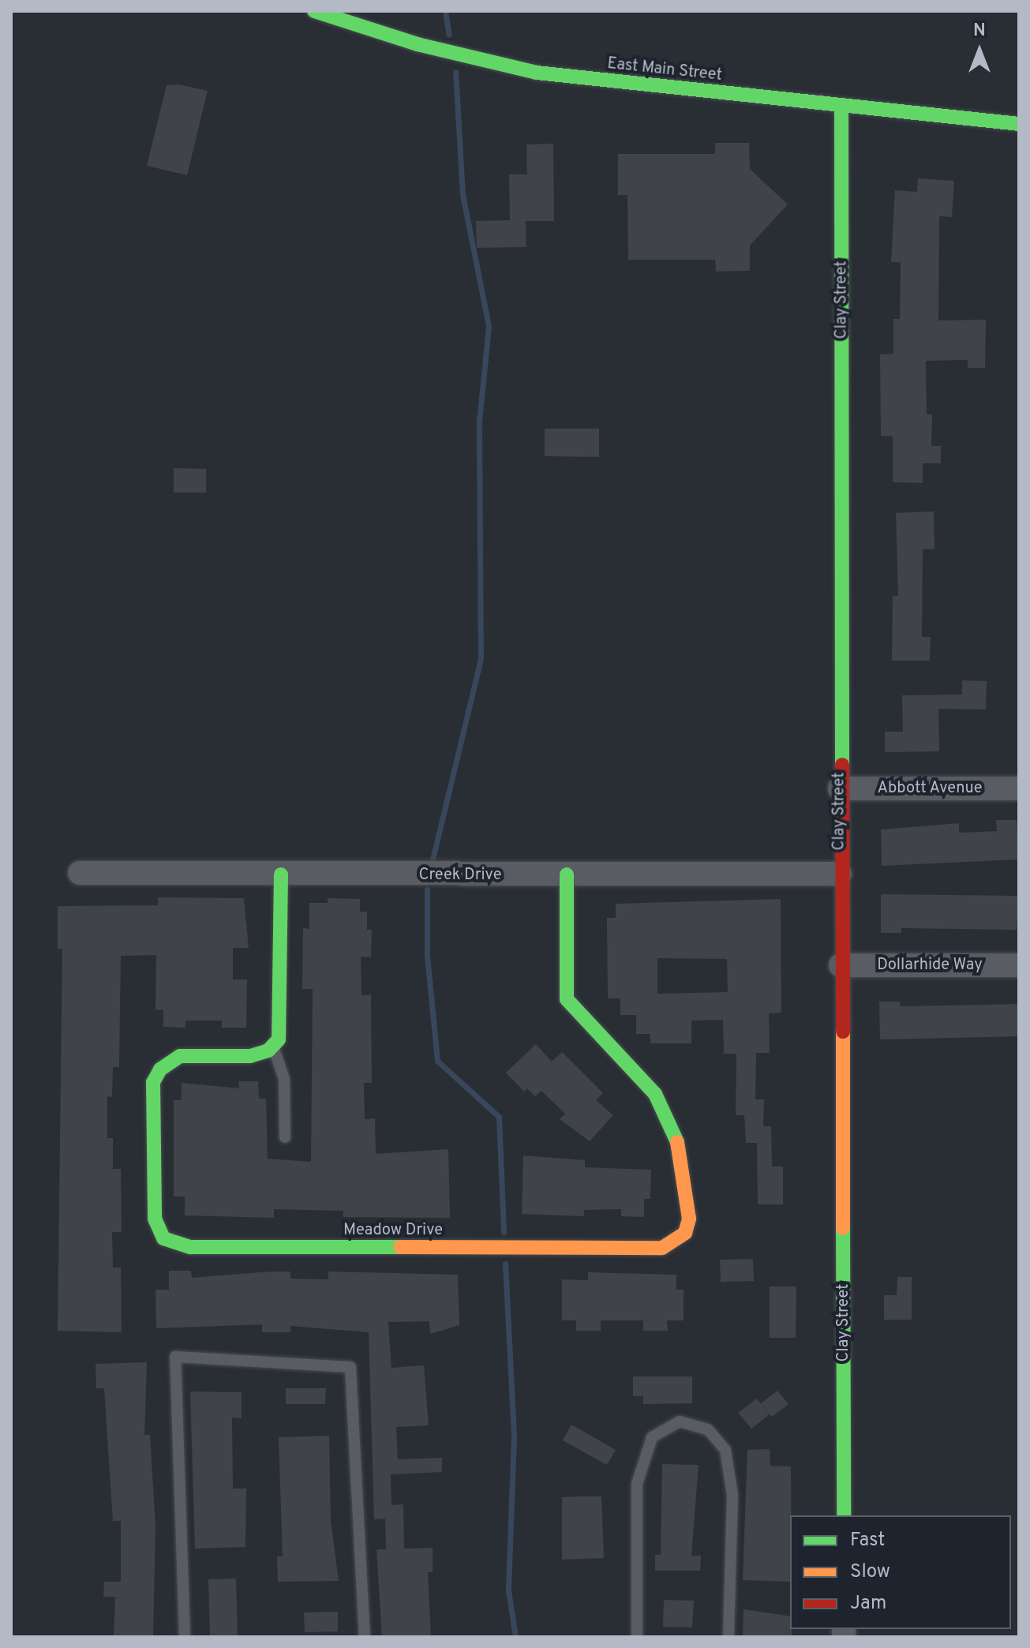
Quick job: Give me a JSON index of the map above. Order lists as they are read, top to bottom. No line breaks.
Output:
{"streets":{"street":["East Main Street","Clay Street","Abbott Avenue","Creek Drive","Dollarhide Way","Meadow Drive"]},"crossings":[["East Main Street","Clay Street"],["Clay Street","Abbott Avenue"],["Clay Street","Creek Drive"],["Clay Street","Dollarhide Way"],["Creek Drive","Meadow Drive"]],"legend":["Fast","Slow","Jam"],"north":"top"}
